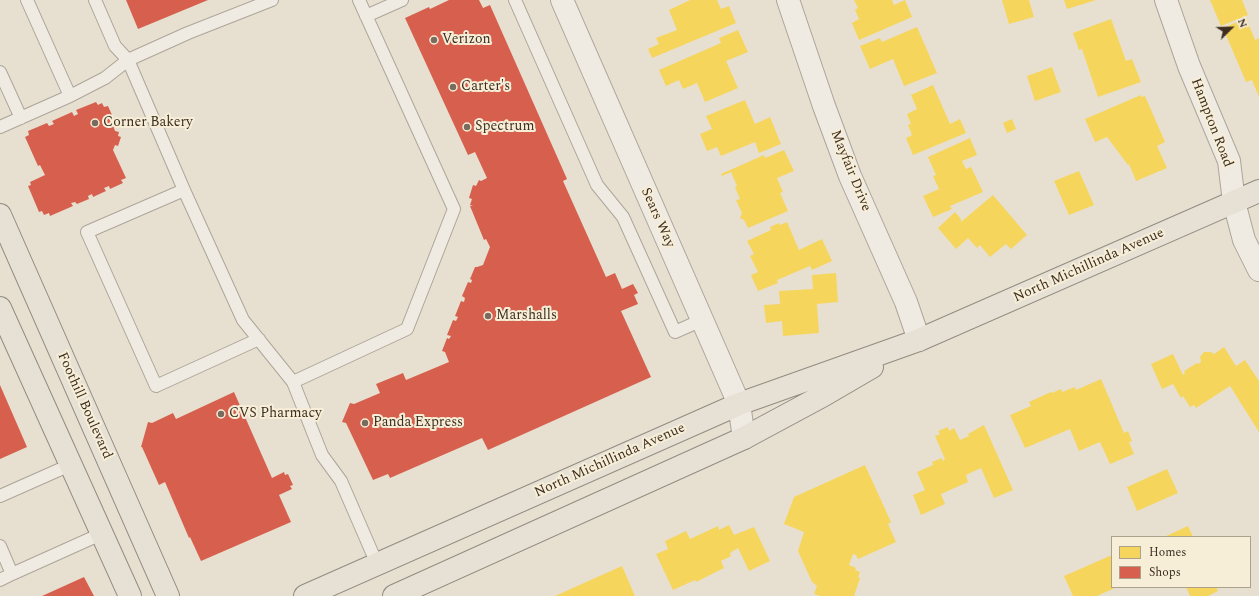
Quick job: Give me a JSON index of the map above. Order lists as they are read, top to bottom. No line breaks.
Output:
{"streets":{"main road":["North Michillinda Avenue","Foothill Boulevard"],"street":["Hampton Road","Mayfair Drive","Sears Way"]},"crossings":[["Hampton Road","North Michillinda Avenue"],["Mayfair Drive","North Michillinda Avenue"],["Sears Way","North Michillinda Avenue"]],"places":["Verizon","Carter's","Corner Bakery","Spectrum","Marshalls","CVS Pharmacy","Panda Express"],"legend":["Homes","Shops"],"north":"top right"}
